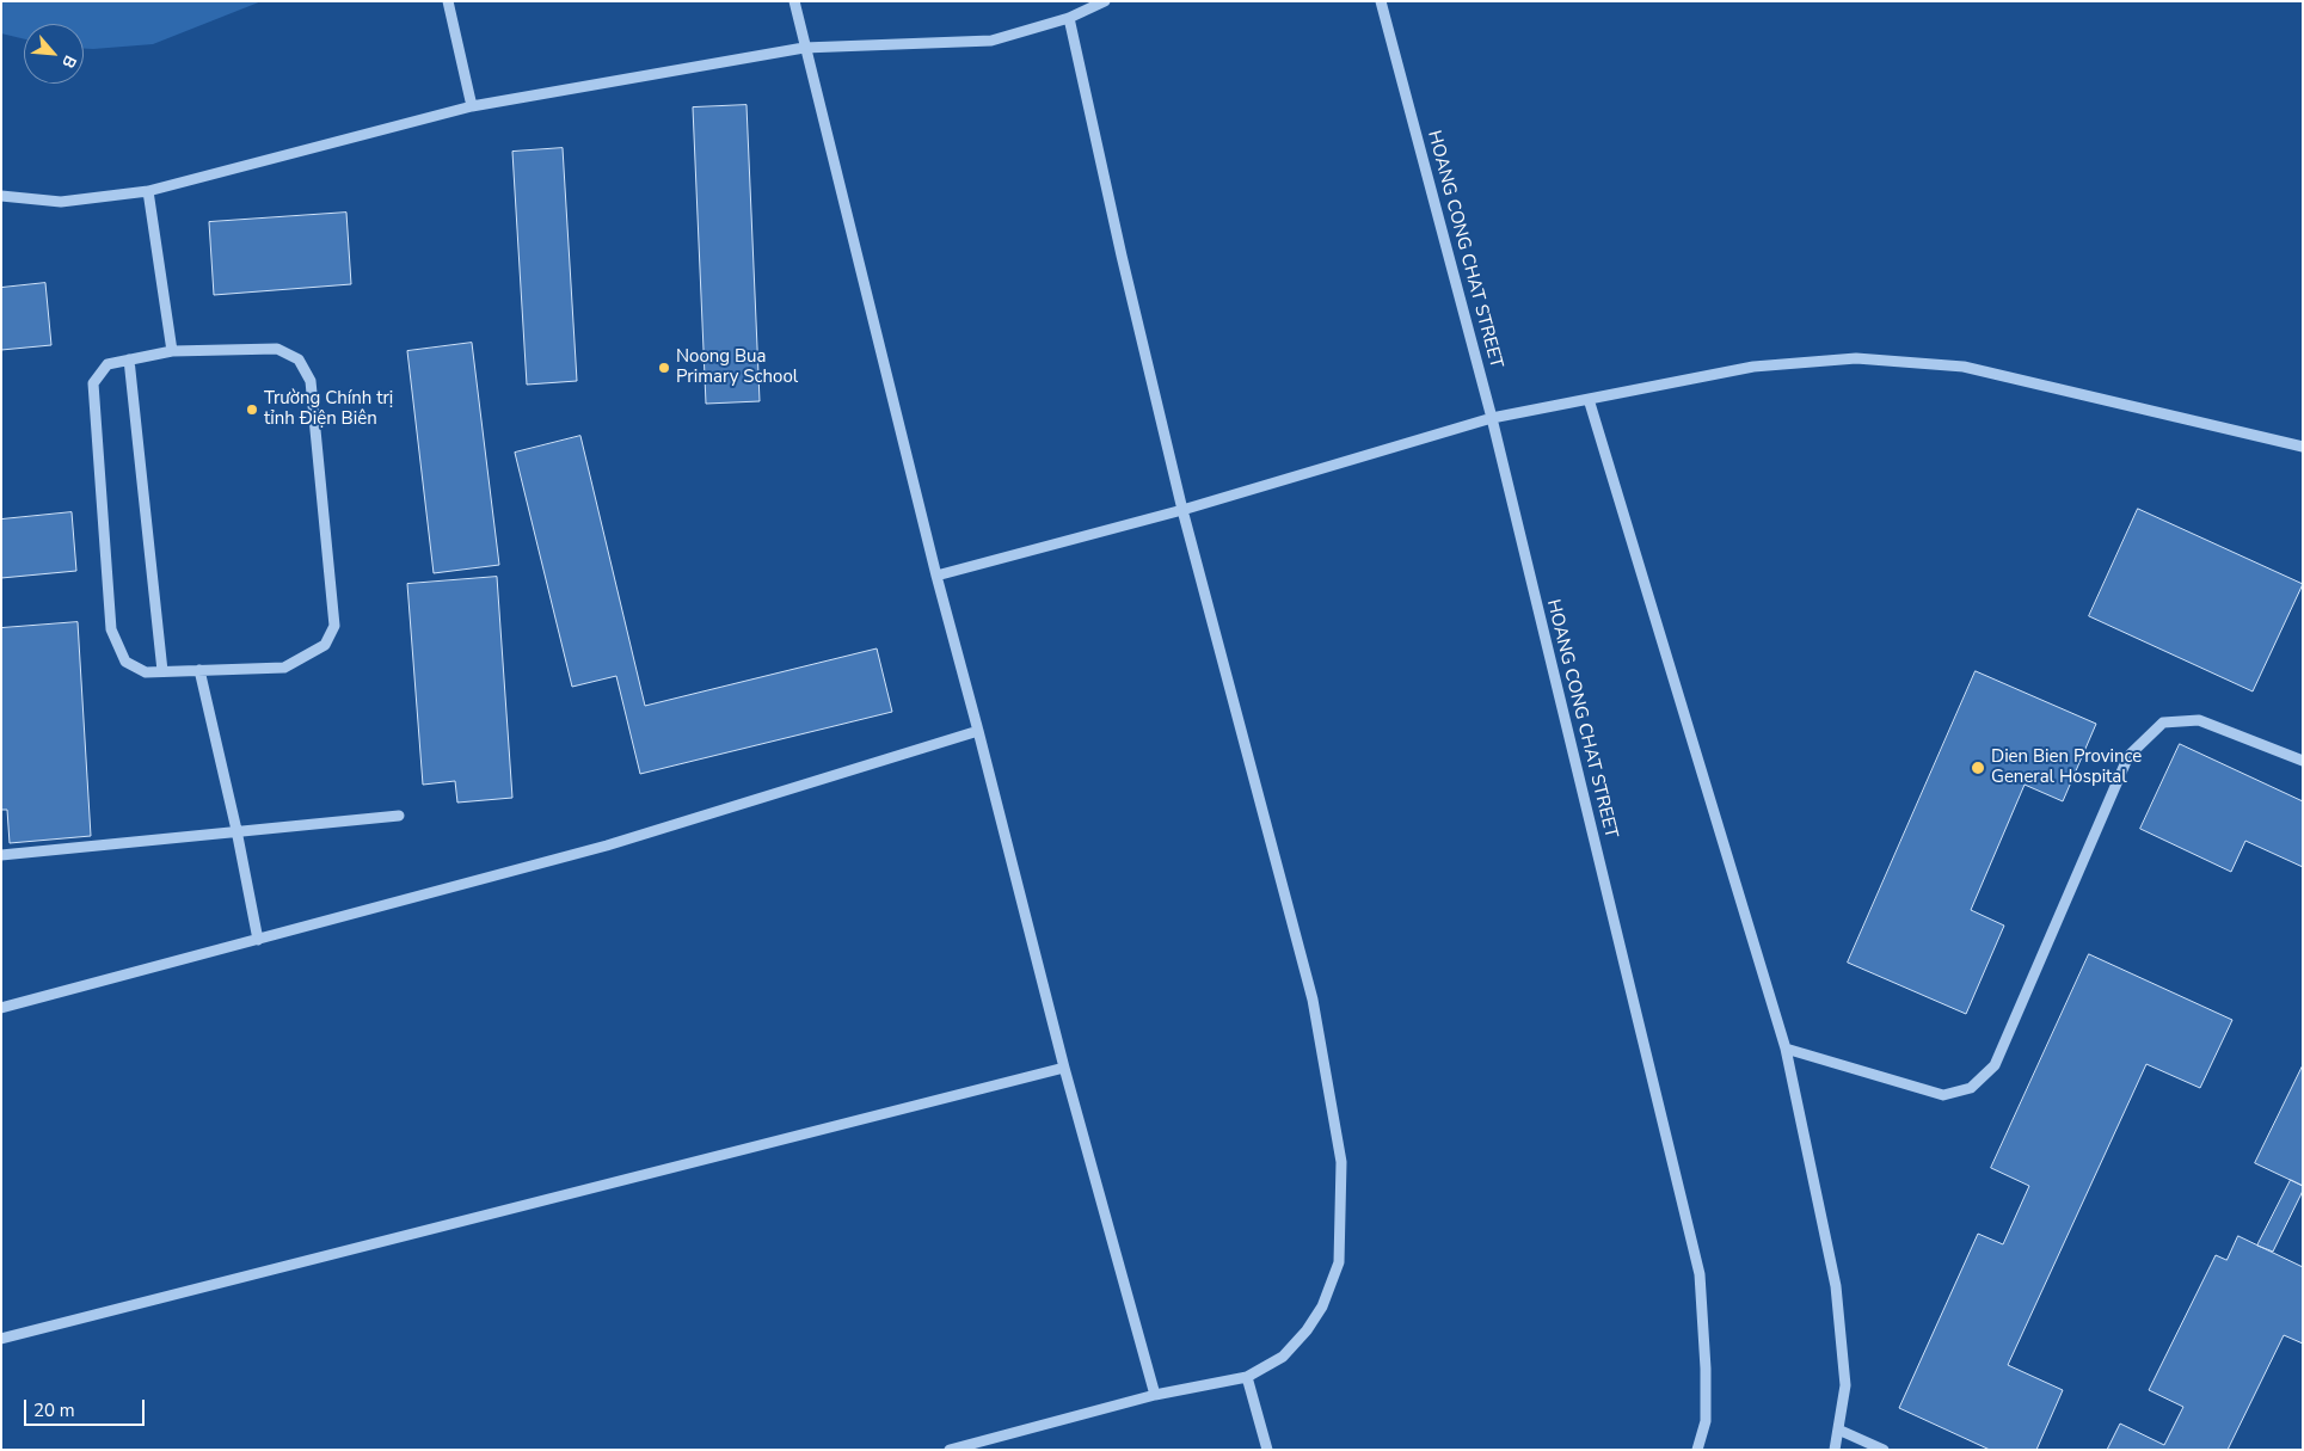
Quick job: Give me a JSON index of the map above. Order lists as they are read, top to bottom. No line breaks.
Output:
{"streets":{"street":["HOANG CONG CHAT STREET"]},"places":["Noong Bua Primary School","Trường Chính trị tỉnh Điện Biên","Dien Bien Province General Hospital"],"scale_bar":"20 m","north":"bottom right"}
